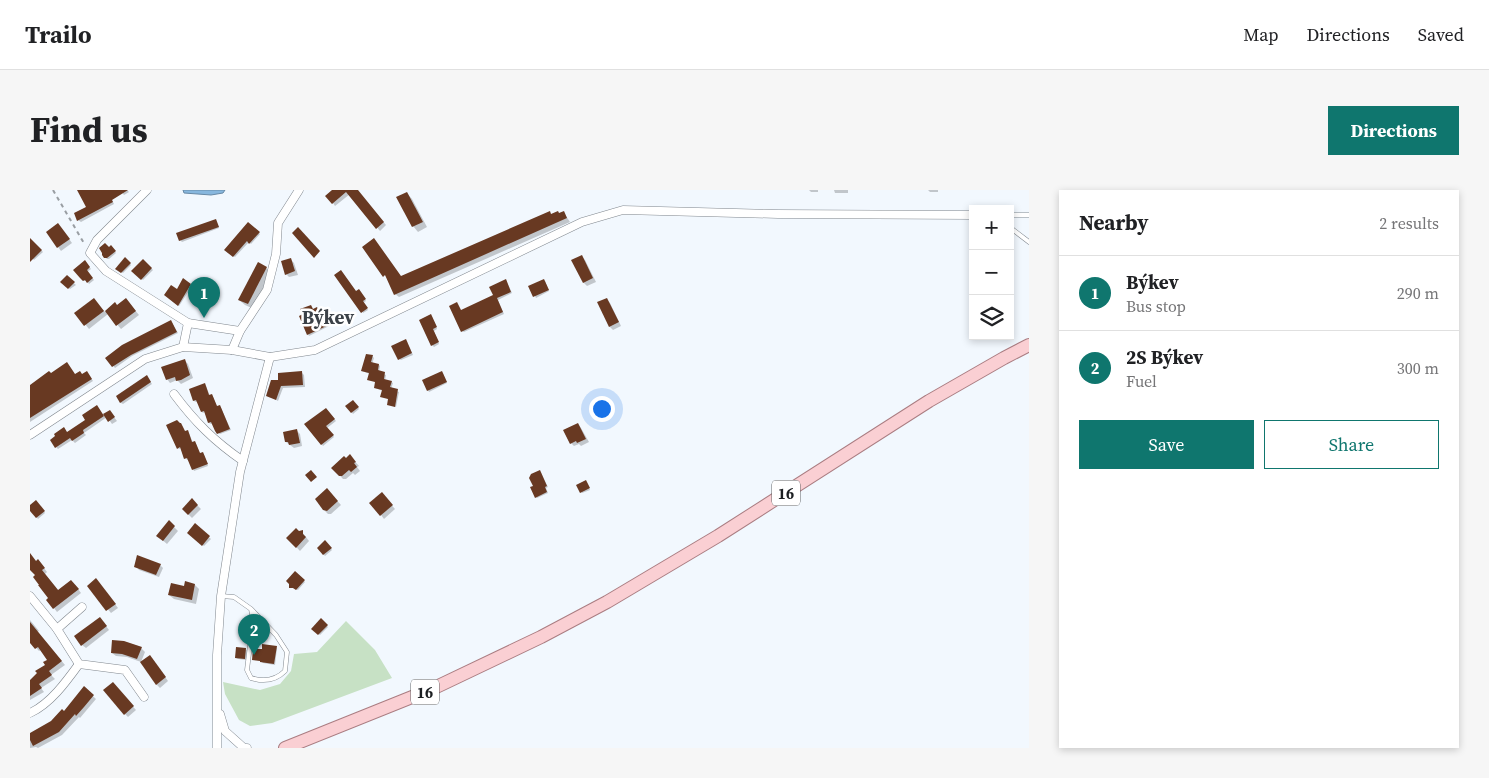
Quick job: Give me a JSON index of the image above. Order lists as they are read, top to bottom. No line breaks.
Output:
{"streets":{"main road":["16"]},"districts":["Býkev"],"page":{"header":"Trailo","nav":["Map","Directions","Saved"],"title":"Find us","buttons":["Directions",["Save","Share"]],"heading":["Nearby","2 results"],"map_buttons":["+","−"],"list":[{"mark":"1","name":"Býkev","note":"Bus stop","value":"290 m"},{"mark":"2","name":"2S Býkev","note":"Fuel","value":"300 m"}],"pins":["1","2"]}}
